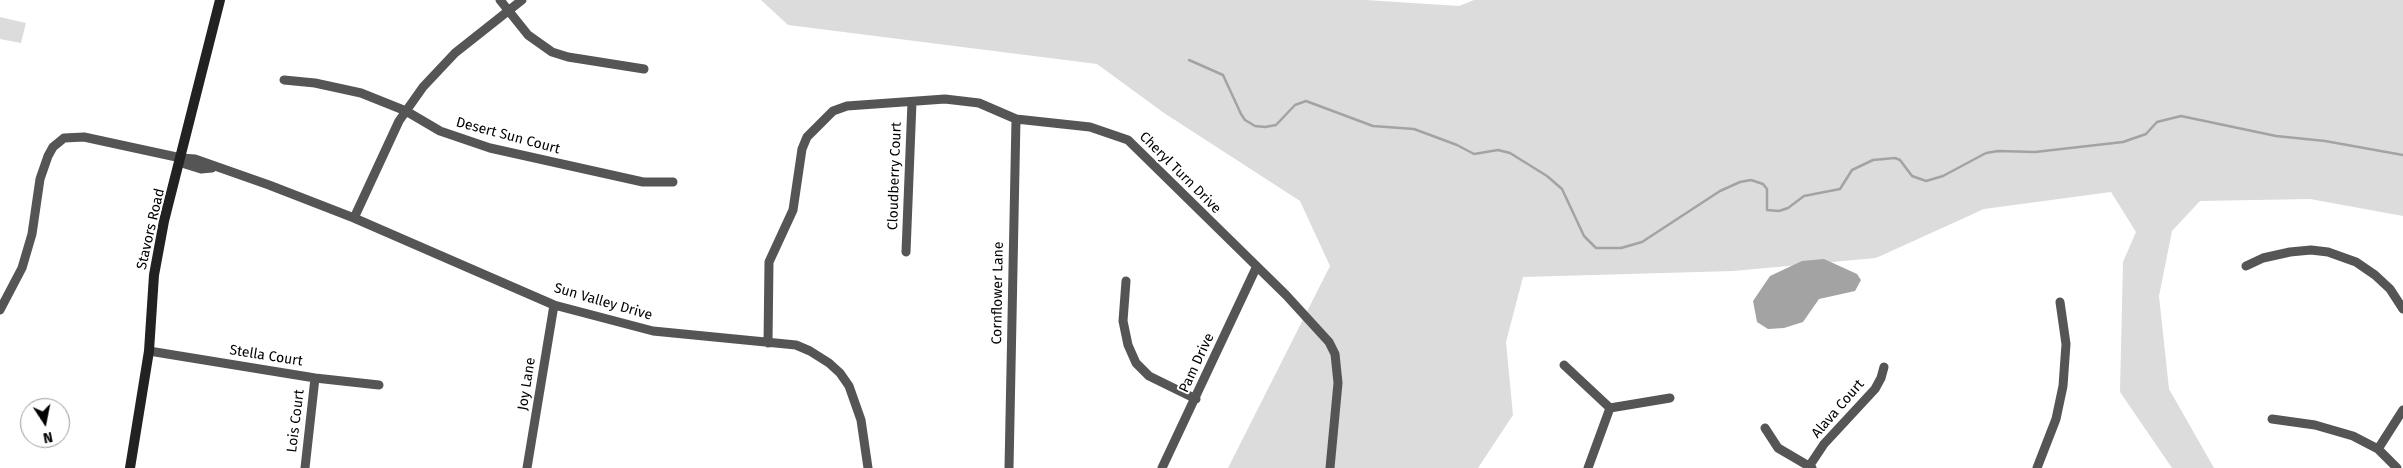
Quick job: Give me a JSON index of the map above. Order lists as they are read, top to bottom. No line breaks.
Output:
{"streets":{"street":["Desert Sun Court","Cheryl Turn Drive","Cloudberry Court","Stavors Road","Cornflower Lane","Sun Valley Drive","Stella Court","Pam Drive","Joy Lane","Alava Court","Lois Court"]},"crossings":[["Cheryl Turn Drive","Cloudberry Court"],["Cheryl Turn Drive","Cornflower Lane"],["Cheryl Turn Drive","Sun Valley Drive"],["Cheryl Turn Drive","Pam Drive"],["Stavors Road","Sun Valley Drive"],["Stavors Road","Stella Court"],["Sun Valley Drive","Joy Lane"],["Stella Court","Lois Court"]],"north":"bottom"}
